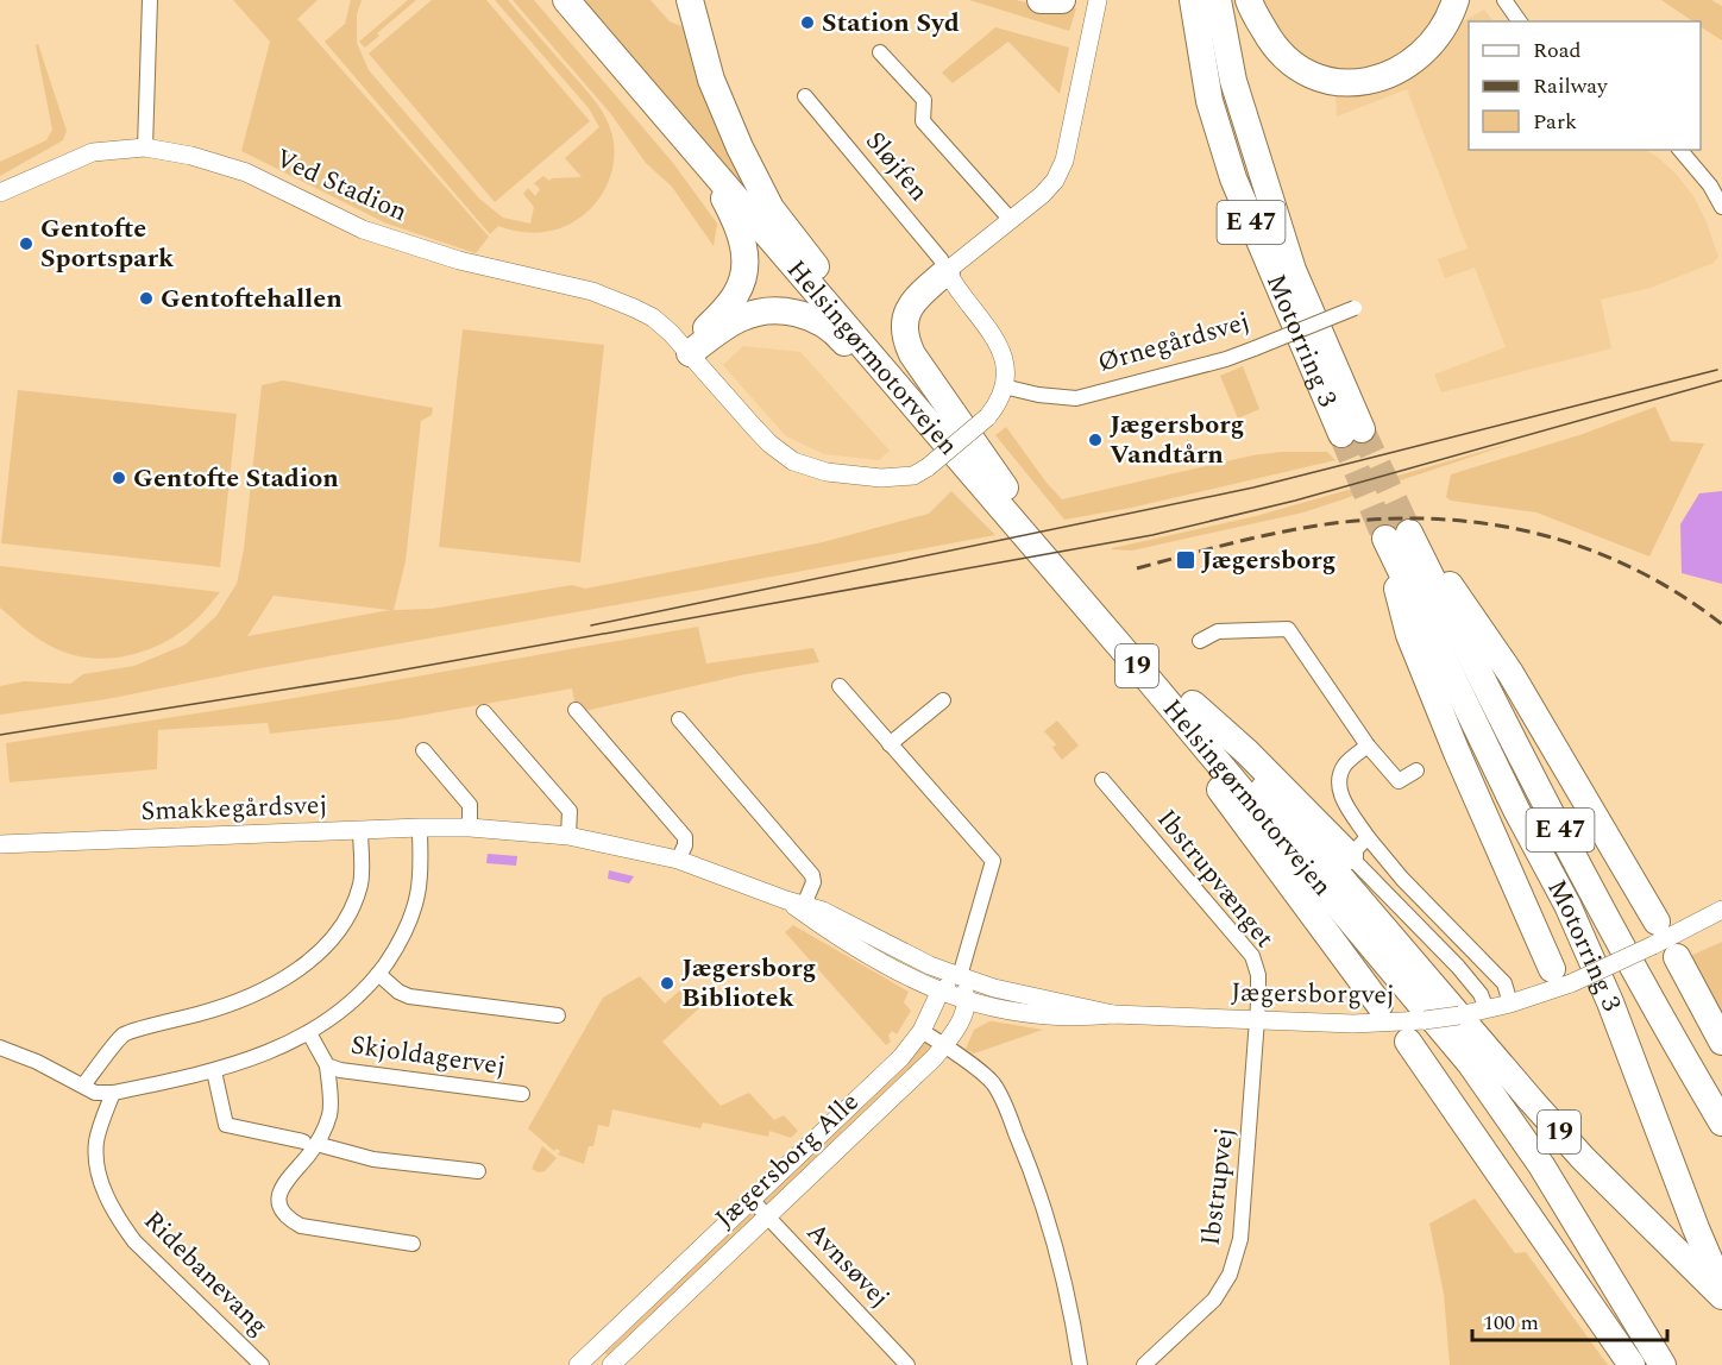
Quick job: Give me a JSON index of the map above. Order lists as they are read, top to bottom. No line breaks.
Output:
{"streets":{"highway":["E 47","Motorring 3","Helsingørmotorvejen","19"],"street":["Sløjfen","Ved Stadion","Ørnegårdsvej","Smakkegårdsvej","Ibstrupvænget","Jægersborgvej","Skjoldagervej","Jægersborg Alle","Ibstrupvej","Avnsøvej","Ridebanevang"]},"crossings":[["Smakkegårdsvej","Jægersborgvej"],["Smakkegårdsvej","Skjoldagervej"],["Smakkegårdsvej","Jægersborg Alle"],["Ibstrupvænget","Jægersborgvej"],["Ibstrupvænget","Ibstrupvej"],["Jægersborgvej","Jægersborg Alle"],["Jægersborgvej","Ibstrupvej"],["Skjoldagervej","Ridebanevang"],["Jægersborg Alle","Avnsøvej"]],"places":{"other":["Station Syd","Gentofte Sportspark","Gentoftehallen","Jægersborg Vandtårn","Gentofte Stadion","Jægersborg Bibliotek"],"transit":["Jægersborg"]},"legend":["Road","Railway","Park"],"scale_bar":"100 m"}
